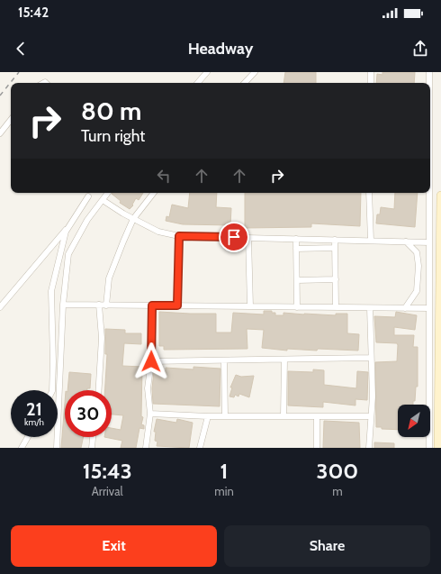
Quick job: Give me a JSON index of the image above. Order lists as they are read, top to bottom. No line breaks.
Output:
{"north":"bottom left","page":{"status":"15:42","header":"Headway","turn":["80 m","Turn right"],"speed":"21 km/h","limit":"30","eta":["15:43","Arrival","1","min","300","m"],"buttons":["Exit","Share"]}}
